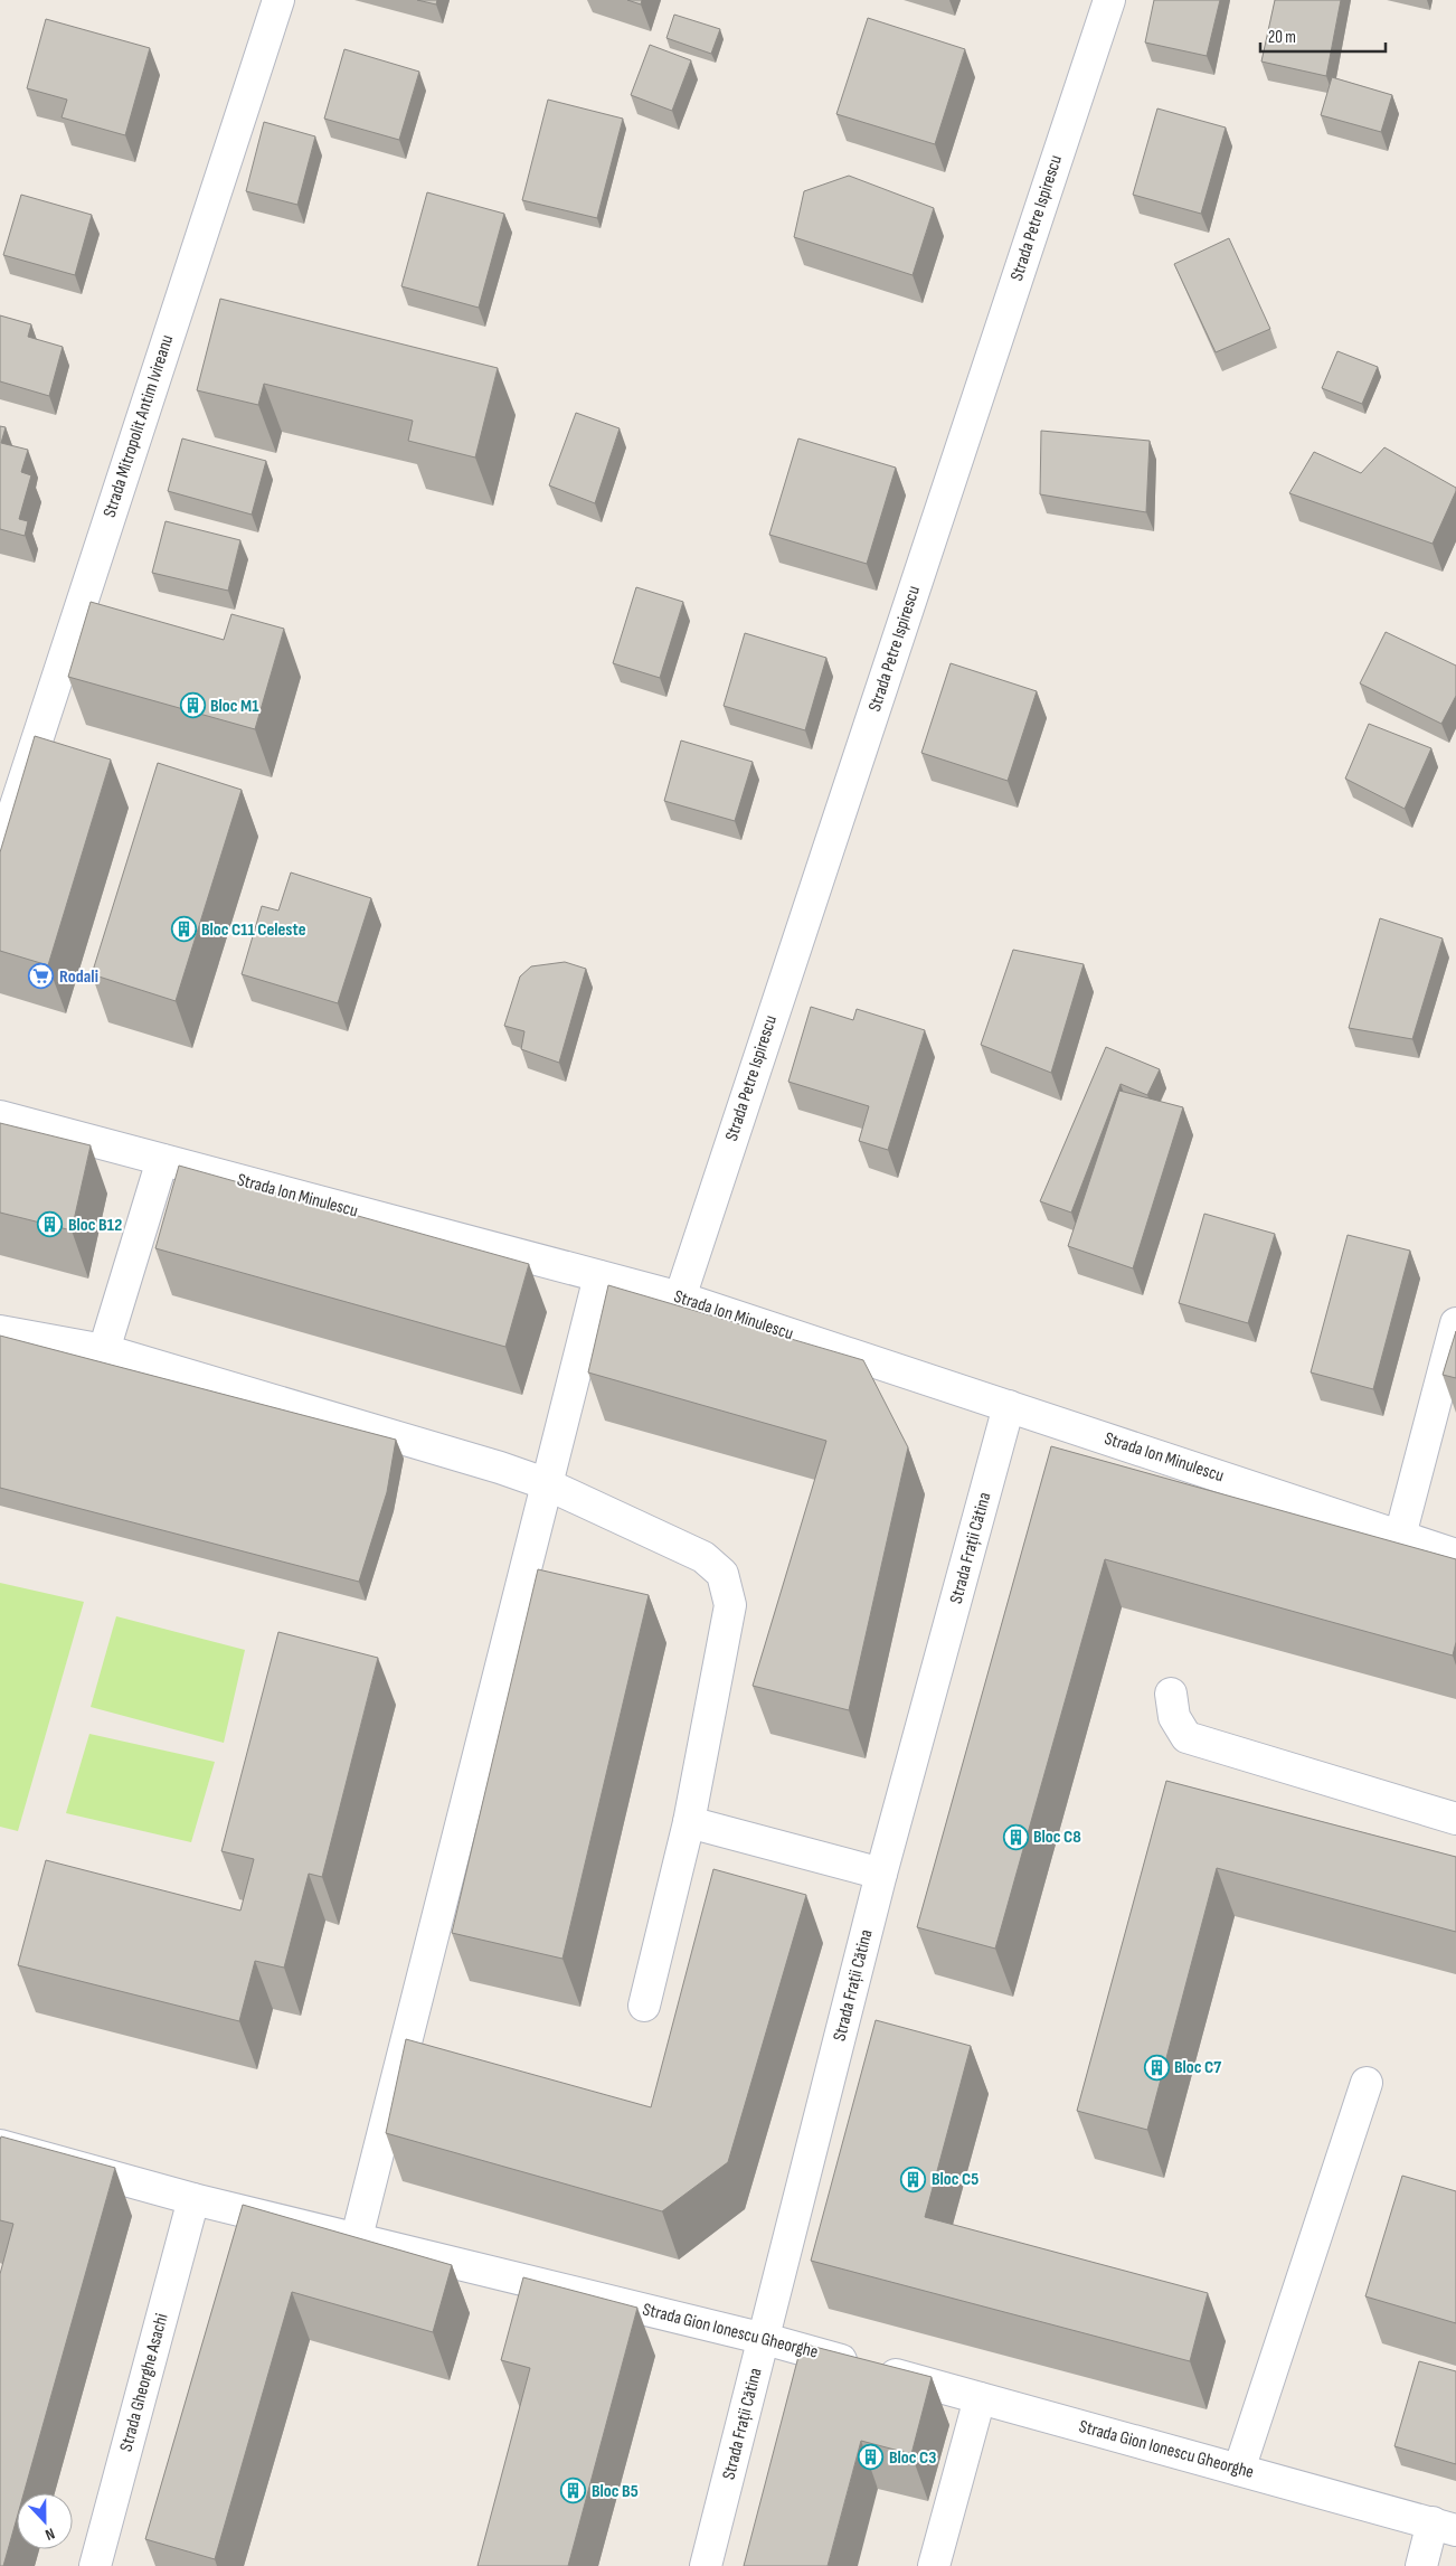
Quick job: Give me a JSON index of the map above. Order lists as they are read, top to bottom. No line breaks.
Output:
{"streets":{"street":["Strada Petre Ispirescu","Strada Mitropolit Antim Ivireanu","Strada Ion Minulescu","Strada Frații Cătina","Strada Gion Ionescu Gheorghe","Strada Gheorghe Asachi"]},"crossings":[["Strada Petre Ispirescu","Strada Ion Minulescu"],["Strada Ion Minulescu","Strada Frații Cătina"],["Strada Frații Cătina","Strada Gion Ionescu Gheorghe"],["Strada Gion Ionescu Gheorghe","Strada Gheorghe Asachi"]],"places":{"building":["Bloc M1","Bloc C11 Celeste","Bloc B12","Bloc C8","Bloc C7","Bloc C5","Bloc C3","Bloc B5"],"supermarket":["Rodali"]},"scale_bar":"20 m","north":"bottom"}
